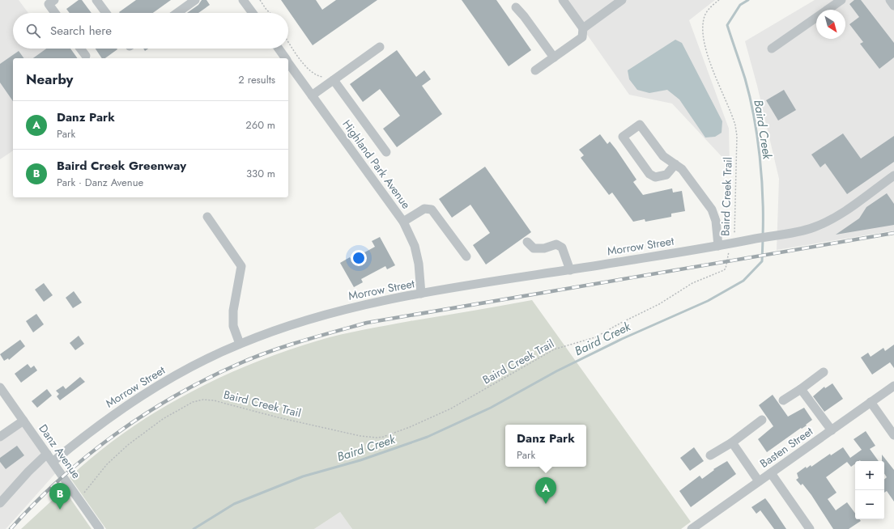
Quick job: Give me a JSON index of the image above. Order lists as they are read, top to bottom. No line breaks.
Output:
{"streets":{"street":["Highland Park Avenue","Morrow Street","Basten Street","Danz Avenue"],"path":["Baird Creek Trail"]},"crossings":[["Highland Park Avenue","Morrow Street"],["Baird Creek Trail","Morrow Street"],["Baird Creek Trail","Danz Avenue"],["Morrow Street","Danz Avenue"]],"water":["Baird Creek"],"north":"bottom right","page":{"search":"Search here","heading":["Nearby","2 results"],"list":[{"mark":"A","name":"Danz Park","note":"Park","value":"260 m"},{"mark":"B","name":"Baird Creek Greenway","note":"Park · Danz Avenue","value":"330 m"}],"popup":["Danz Park","Park"],"map_buttons":["+","−"],"pins":["A","B"]}}
